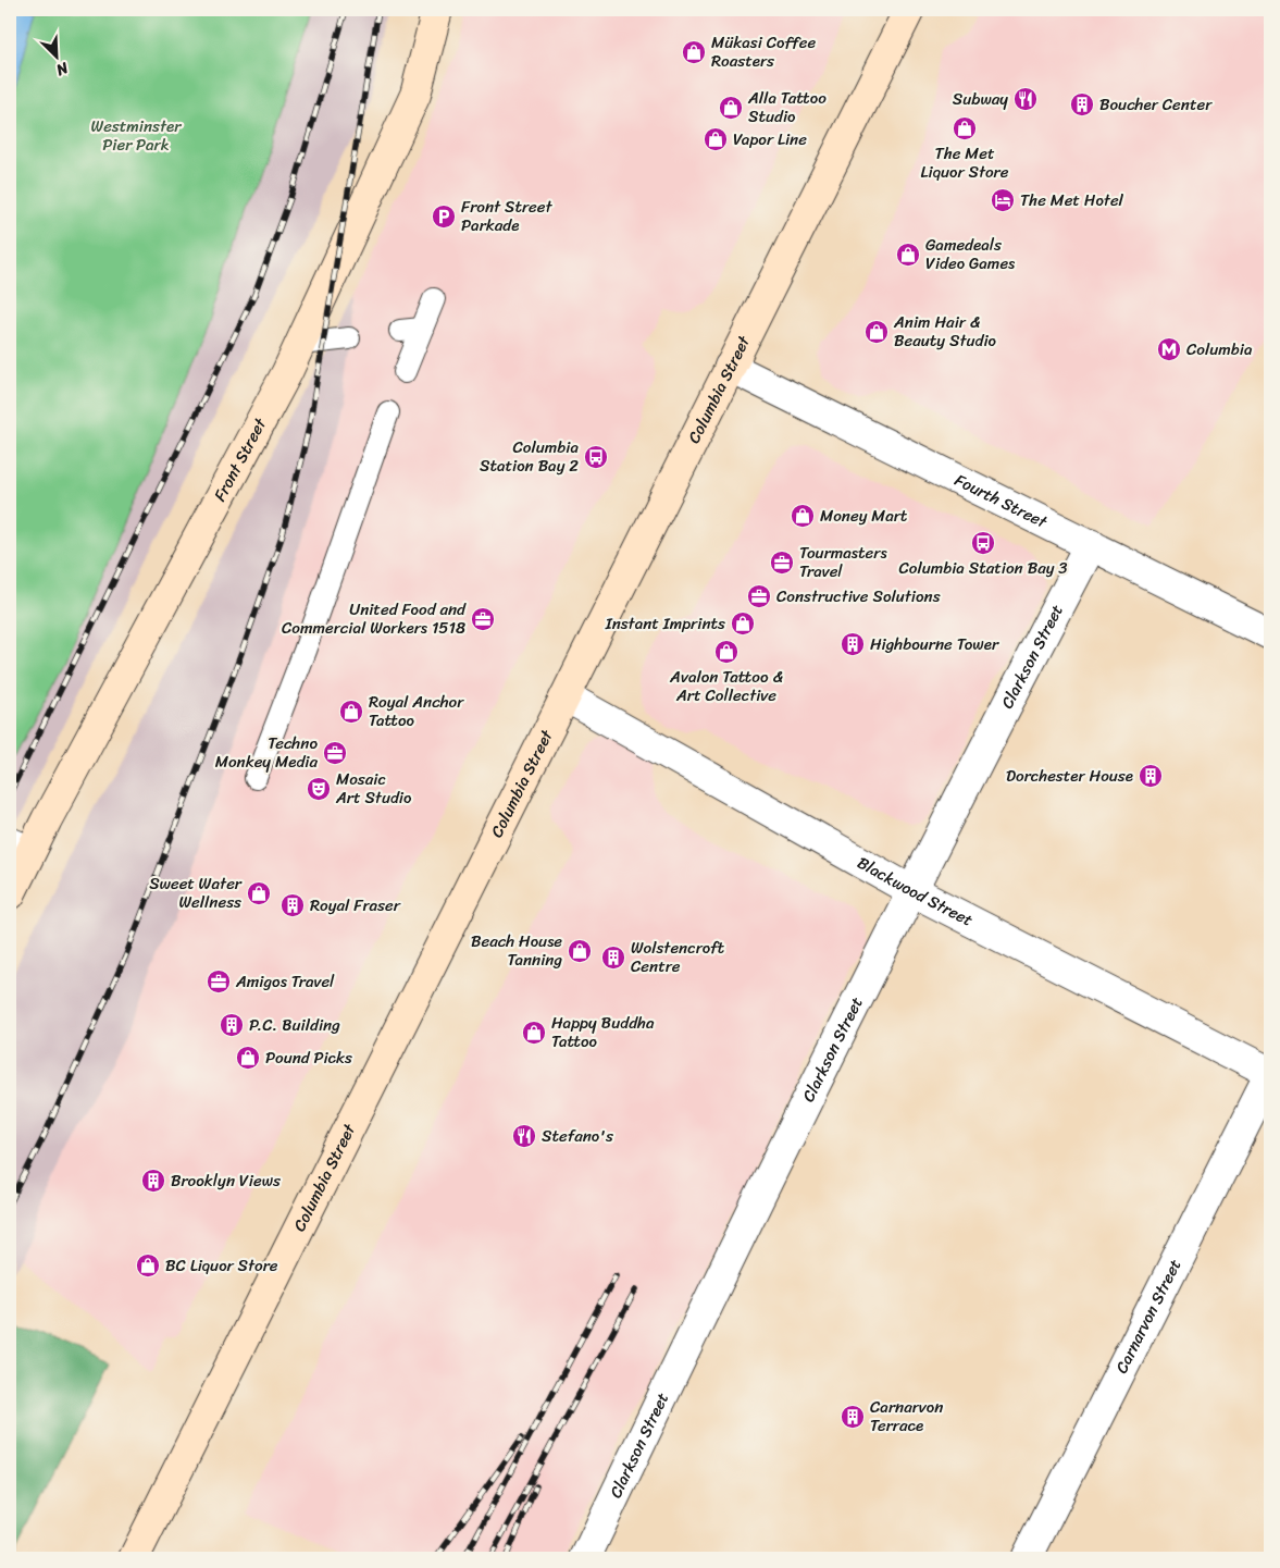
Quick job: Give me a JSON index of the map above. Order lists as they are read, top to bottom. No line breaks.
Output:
{"streets":{"street":["Columbia Street","Front Street","Fourth Street","Clarkson Street","Blackwood Street","Carnarvon Street"]},"crossings":[["Columbia Street","Fourth Street"],["Columbia Street","Blackwood Street"],["Fourth Street","Clarkson Street"],["Clarkson Street","Blackwood Street"],["Blackwood Street","Carnarvon Street"]],"parks":["Westminster Pier Park"],"places":{"shop":["Mükasi Coffee Roasters","Alla Tattoo Studio","The Met Liquor Store","Vapor Line","Gamedeals Video Games","Anim Hair & Beauty Studio","Money Mart","Instant Imprints","Avalon Tattoo & Art Collective","Royal Anchor Tattoo","Sweet Water Wellness","Beach House Tanning","Happy Buddha Tattoo","Pound Picks","BC Liquor Store"],"restaurant":["Subway","Stefano's"],"building":["Boucher Center","Highbourne Tower","Dorchester House","Royal Fraser","Wolstencroft Centre","P.C. Building","Brooklyn Views","Carnarvon Terrace"],"hotel":["The Met Hotel"],"parking":["Front Street Parkade"],"metro station":["Columbia"],"bus stop":["Columbia Station Bay 2","Columbia Station Bay 3"],"office":["Tourmasters Travel","Constructive Solutions","United Food and Commercial Workers 1518","Techno Monkey Media","Amigos Travel"],"theatre":["Mosaic Art Studio"]},"north":"bottom right"}
